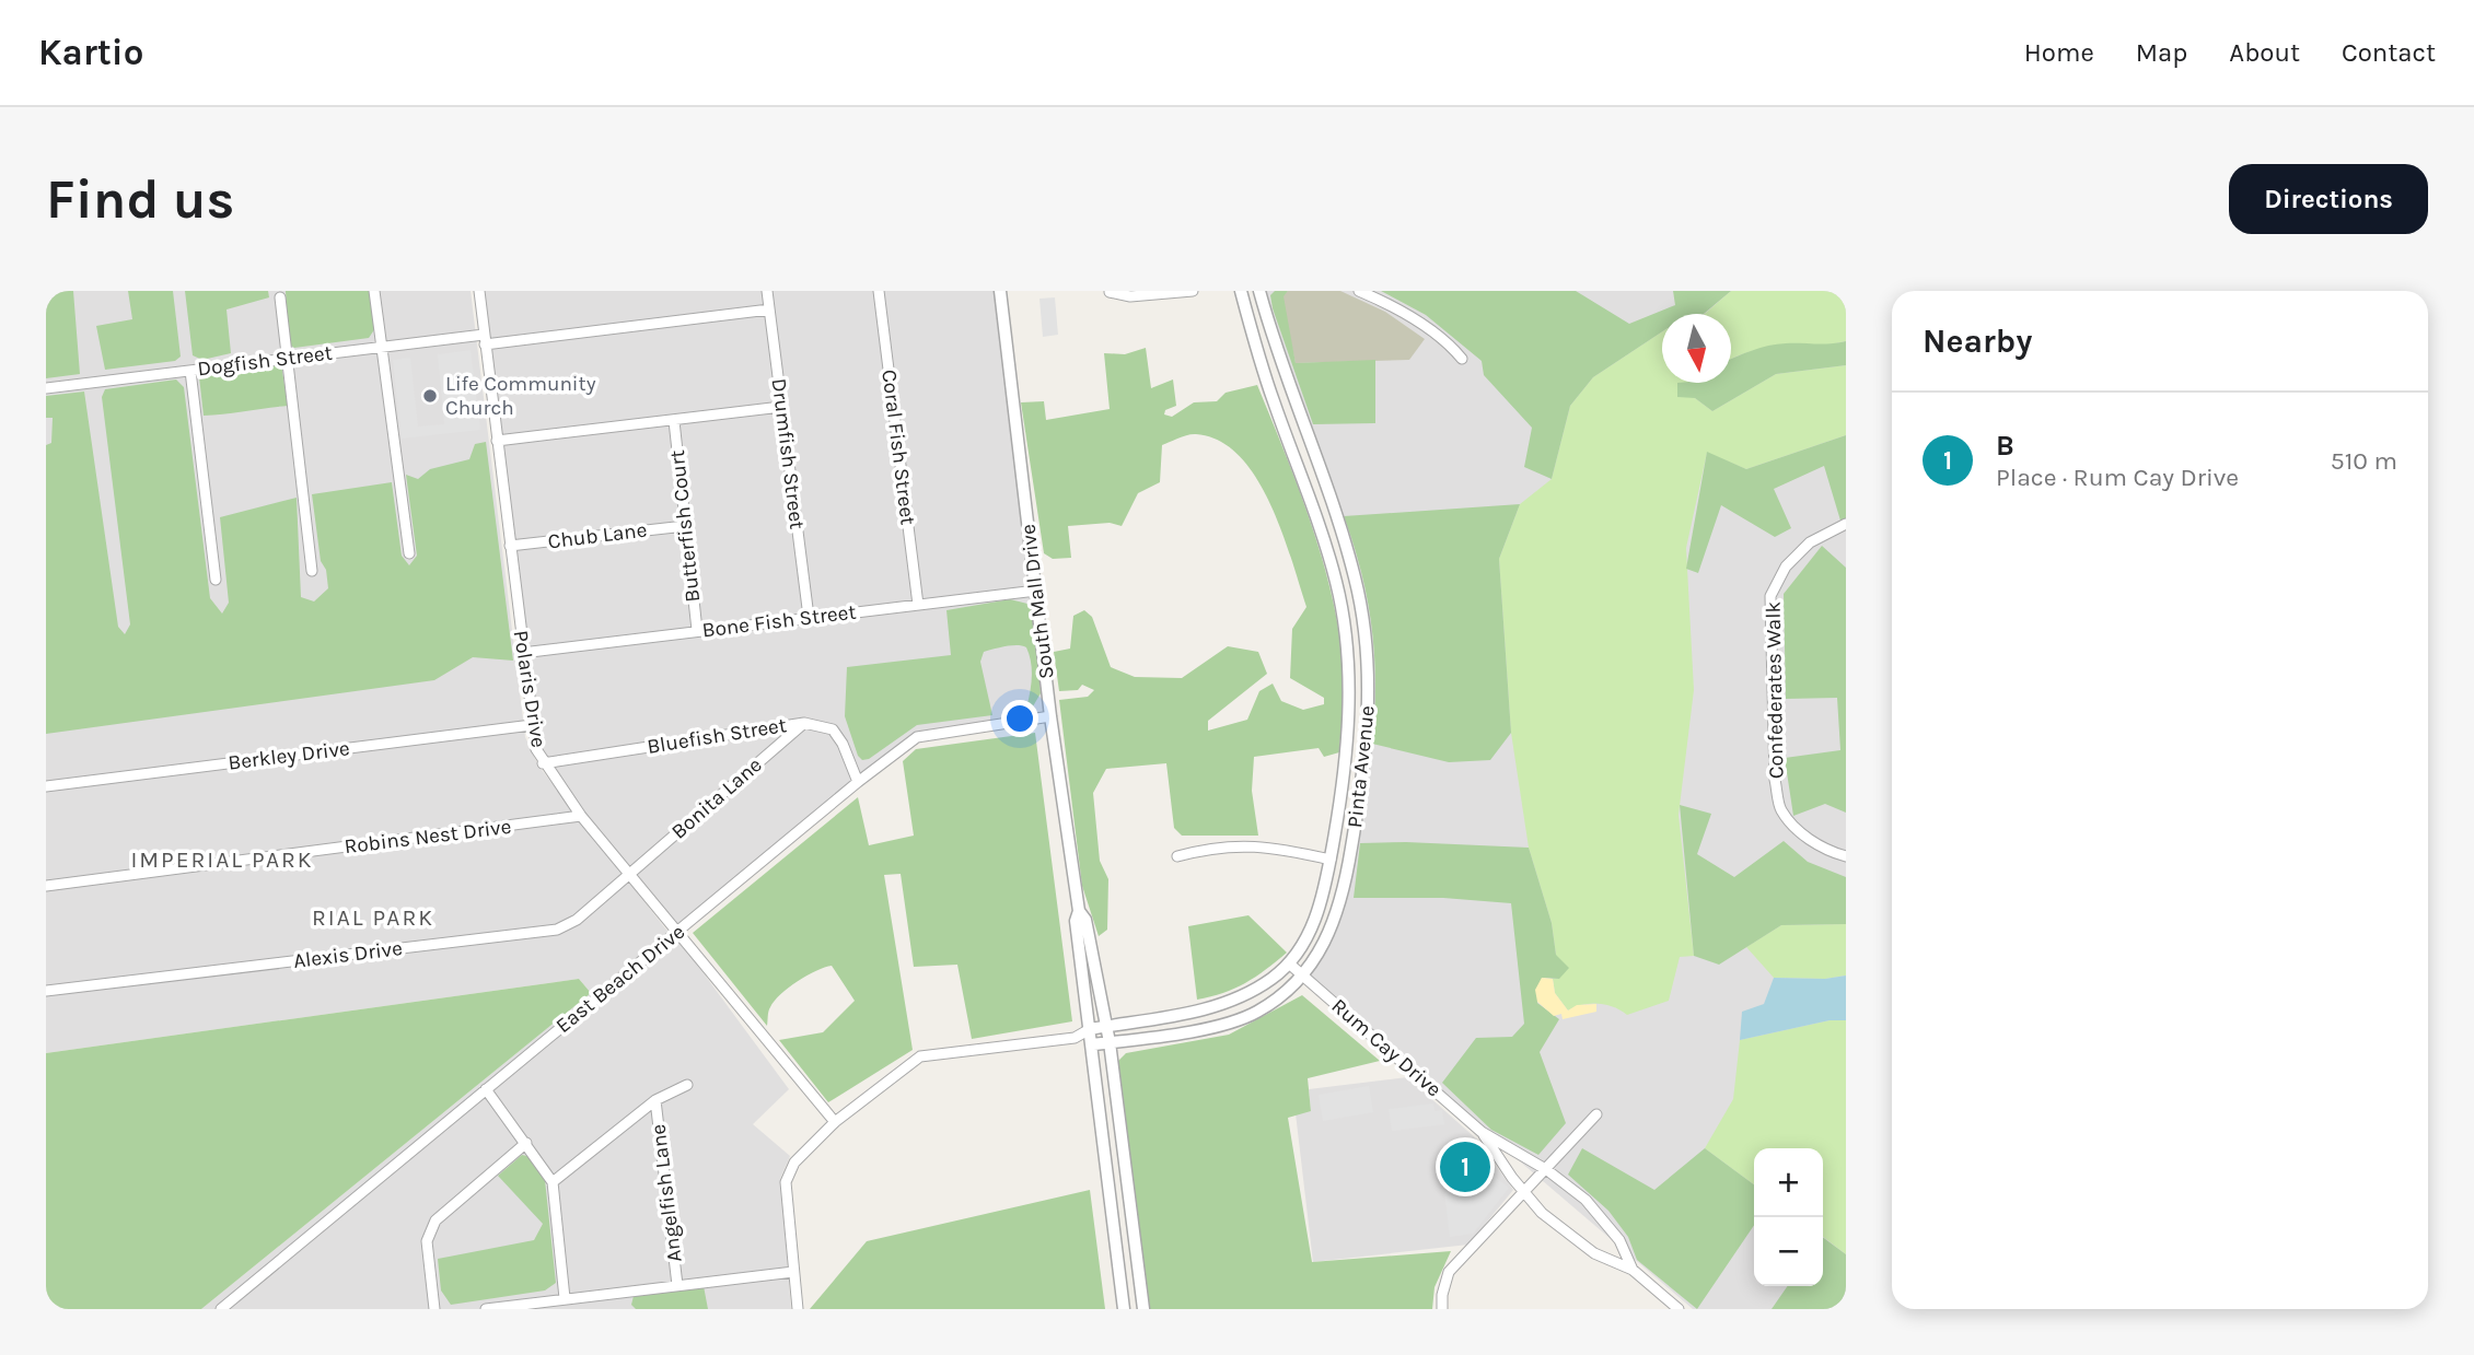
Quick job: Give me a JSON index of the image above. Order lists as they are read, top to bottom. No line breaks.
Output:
{"streets":{"street":["Dogfish Street","Coral Fish Street","Drumfish Street","Butterfish Court","Chub Lane","South Mall Drive","Bone Fish Street","Polaris Drive","Confederates Walk","Bluefish Street","Berkley Drive","Pinta Avenue","Bonita Lane","Robins Nest Drive","Alexis Drive","East Beach Drive","Rum Cay Drive","Angelfish Lane"]},"crossings":[["Dogfish Street","Drumfish Street"],["Dogfish Street","Polaris Drive"],["Coral Fish Street","Bone Fish Street"],["Drumfish Street","Bone Fish Street"],["Butterfish Court","Chub Lane"],["Butterfish Court","Bone Fish Street"],["Chub Lane","Polaris Drive"],["South Mall Drive","Bone Fish Street"],["South Mall Drive","Pinta Avenue"],["South Mall Drive","East Beach Drive"],["Bone Fish Street","Polaris Drive"],["Polaris Drive","Bluefish Street"],["Polaris Drive","Berkley Drive"],["Polaris Drive","Bonita Lane"],["Polaris Drive","Robins Nest Drive"],["Polaris Drive","Alexis Drive"],["Polaris Drive","East Beach Drive"],["Bluefish Street","Bonita Lane"],["Bluefish Street","East Beach Drive"],["Pinta Avenue","Rum Cay Drive"],["Bonita Lane","Alexis Drive"]],"districts":["IMPERIAL PARK","RIAL PARK"],"places":["Life Community Church"],"north":"bottom","page":{"header":"Kartio","nav":["Home","Map","About","Contact"],"buttons":"Directions","title":"Find us","heading":"Nearby","list":[{"mark":"1","name":"B","note":"Place · Rum Cay Drive","value":"510 m"}],"pins":"1","map_buttons":["+","−"]}}
